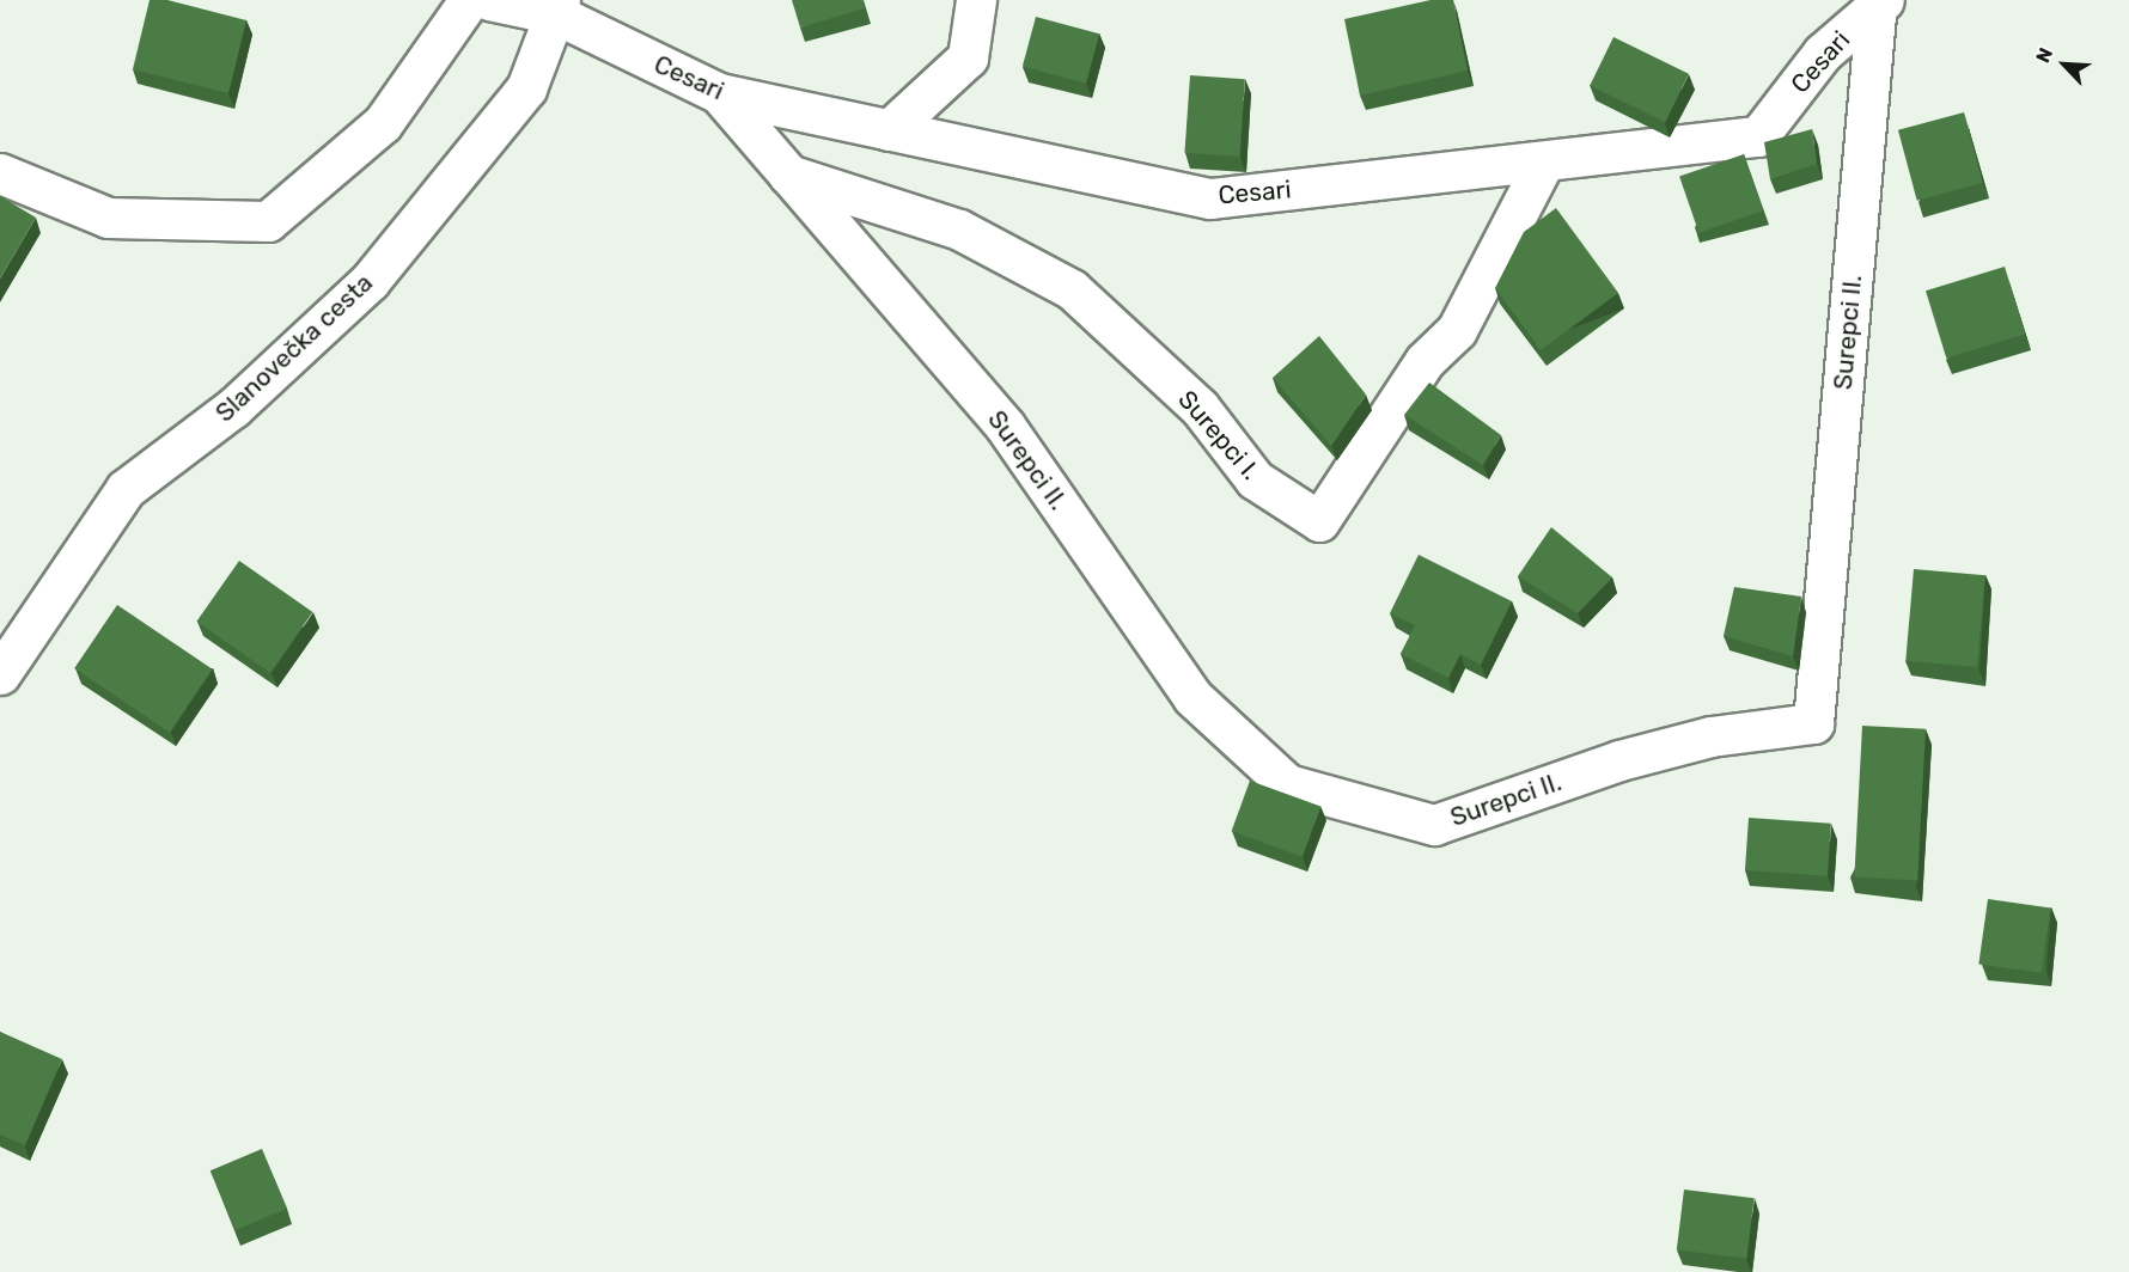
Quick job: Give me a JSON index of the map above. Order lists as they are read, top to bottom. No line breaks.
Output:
{"streets":{"street":["Cesari","Surepci II.","Slanovečka cesta","Surepci I."]},"crossings":[["Cesari","Surepci II."],["Cesari","Slanovečka cesta"],["Cesari","Surepci I."],["Surepci II.","Surepci I."]],"north":"top left"}
